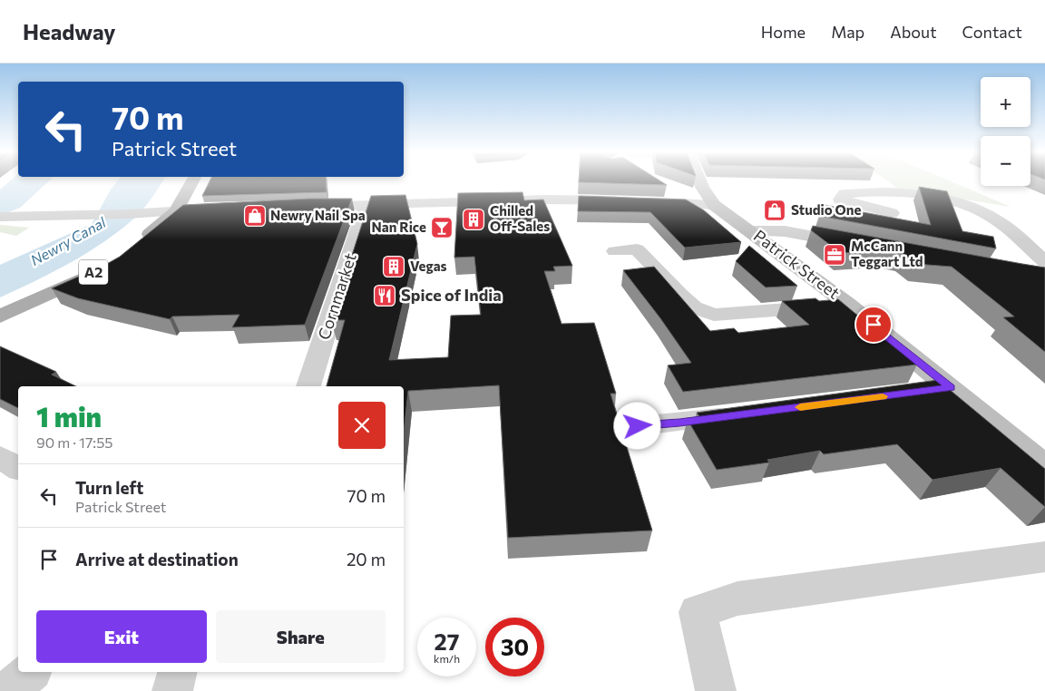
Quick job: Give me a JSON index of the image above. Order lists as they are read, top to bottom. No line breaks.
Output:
{"streets":{"main road":["Patrick Street","A2"],"street":["Cornmarket"]},"water":["Newry Canal"],"places":{"shop":["Studio One","Newry Nail Spa"],"building":["Chilled Off-Sales","Vegas"],"bar":["Nan Rice"],"office":["McCann Teggart Ltd"],"restaurant":["Spice of India"]},"page":{"header":"Headway","nav":["Home","Map","About","Contact"],"map_buttons":["+","−"],"turn":["70 m","Patrick Street"],"heading":["1 min","90 m · 17:55"],"list":[{"name":"Turn left","note":"Patrick Street","value":"70 m"},{"name":"Arrive at destination","value":"20 m"}],"buttons":["Exit","Share"],"speed":"27 km/h","limit":"30"}}
